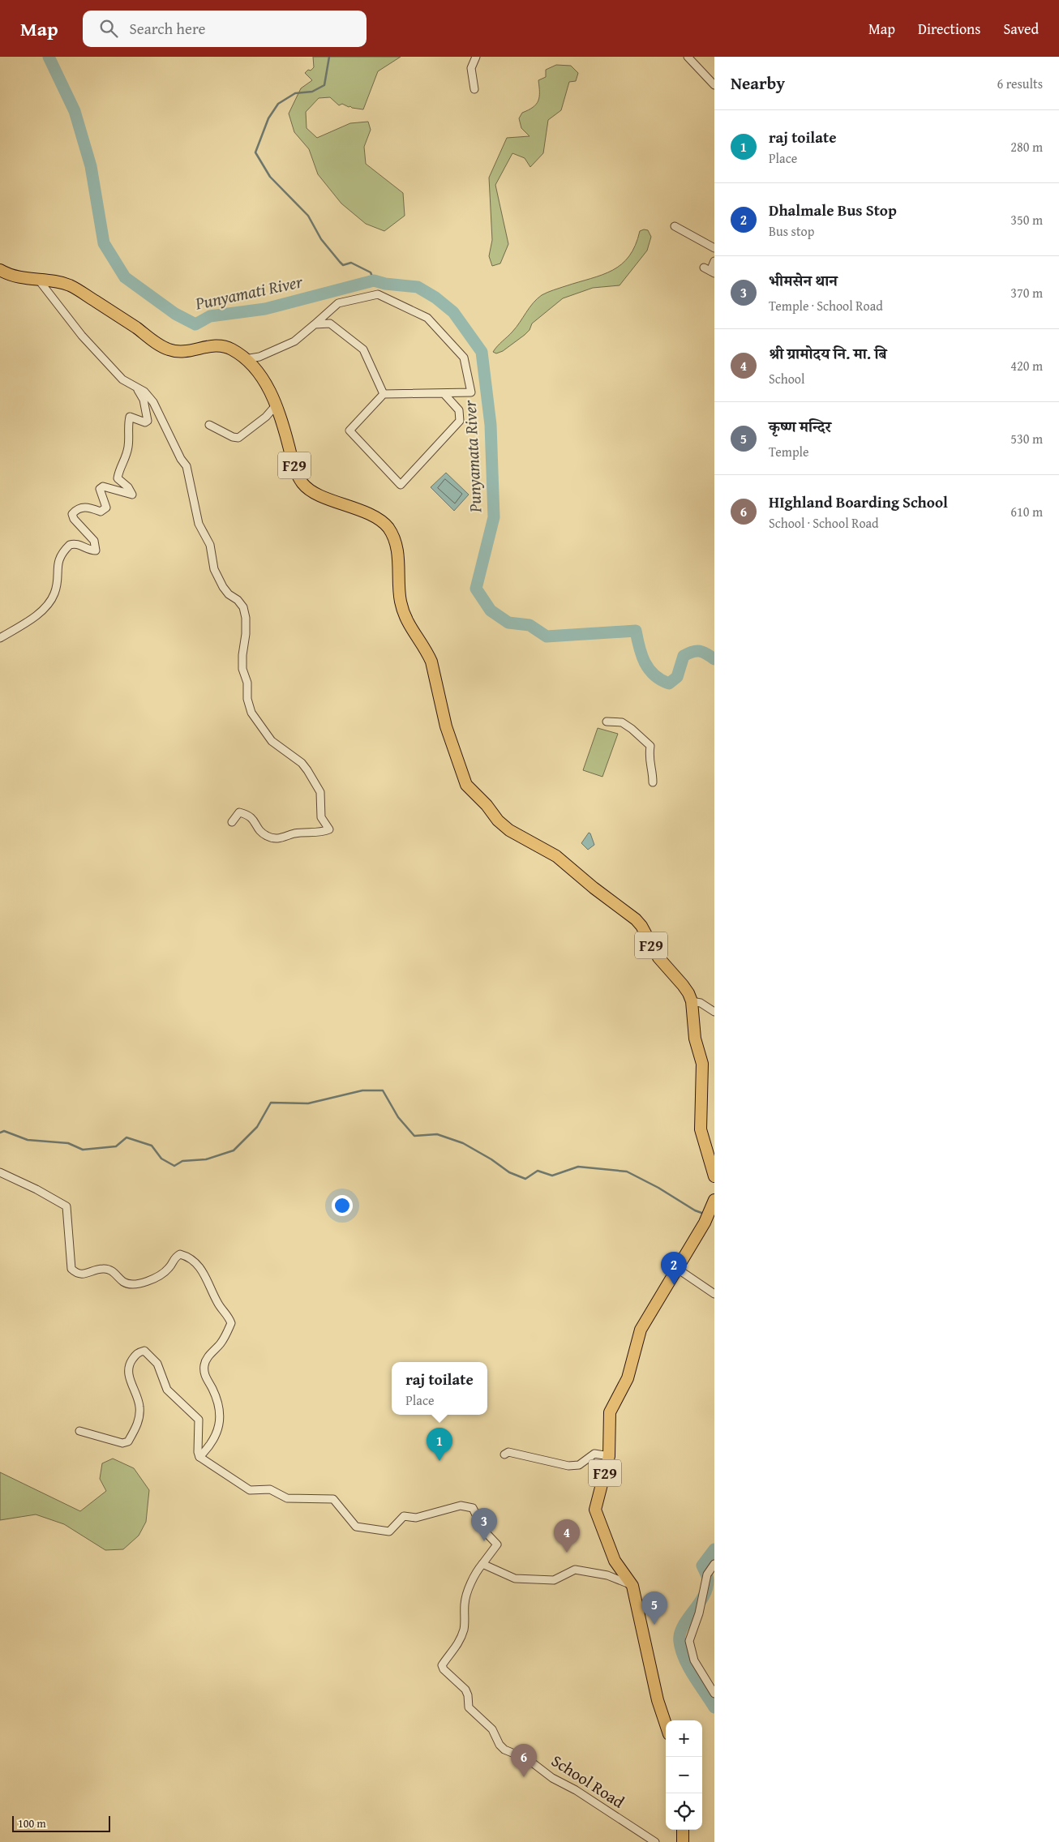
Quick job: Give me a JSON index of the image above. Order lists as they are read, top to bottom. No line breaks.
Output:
{"streets":{"main road":["F29"],"street":["School Road"]},"water":["Punyamati River","Punyamata River"],"scale_bar":"100 m","page":{"header":"Map","search":"Search here","nav":["Map","Directions","Saved"],"heading":["Nearby","6 results"],"list":[{"mark":"1","name":"raj toilate","note":"Place","value":"280 m"},{"mark":"2","name":"Dhalmale Bus Stop","note":"Bus stop","value":"350 m"},{"mark":"3","name":"भीमसेन थान","note":"Temple · School Road","value":"370 m"},{"mark":"4","name":"श्री ग्रामोदय नि. मा. बि","note":"School","value":"420 m"},{"mark":"5","name":"कृष्ण मन्दिर","note":"Temple","value":"530 m"},{"mark":"6","name":"HIghland Boarding School","note":"School · School Road","value":"610 m"}],"pins":["2","1","3","4","5","6"],"popup":["raj toilate","Place"],"map_buttons":["+","−"],"scale":"100 m"}}
